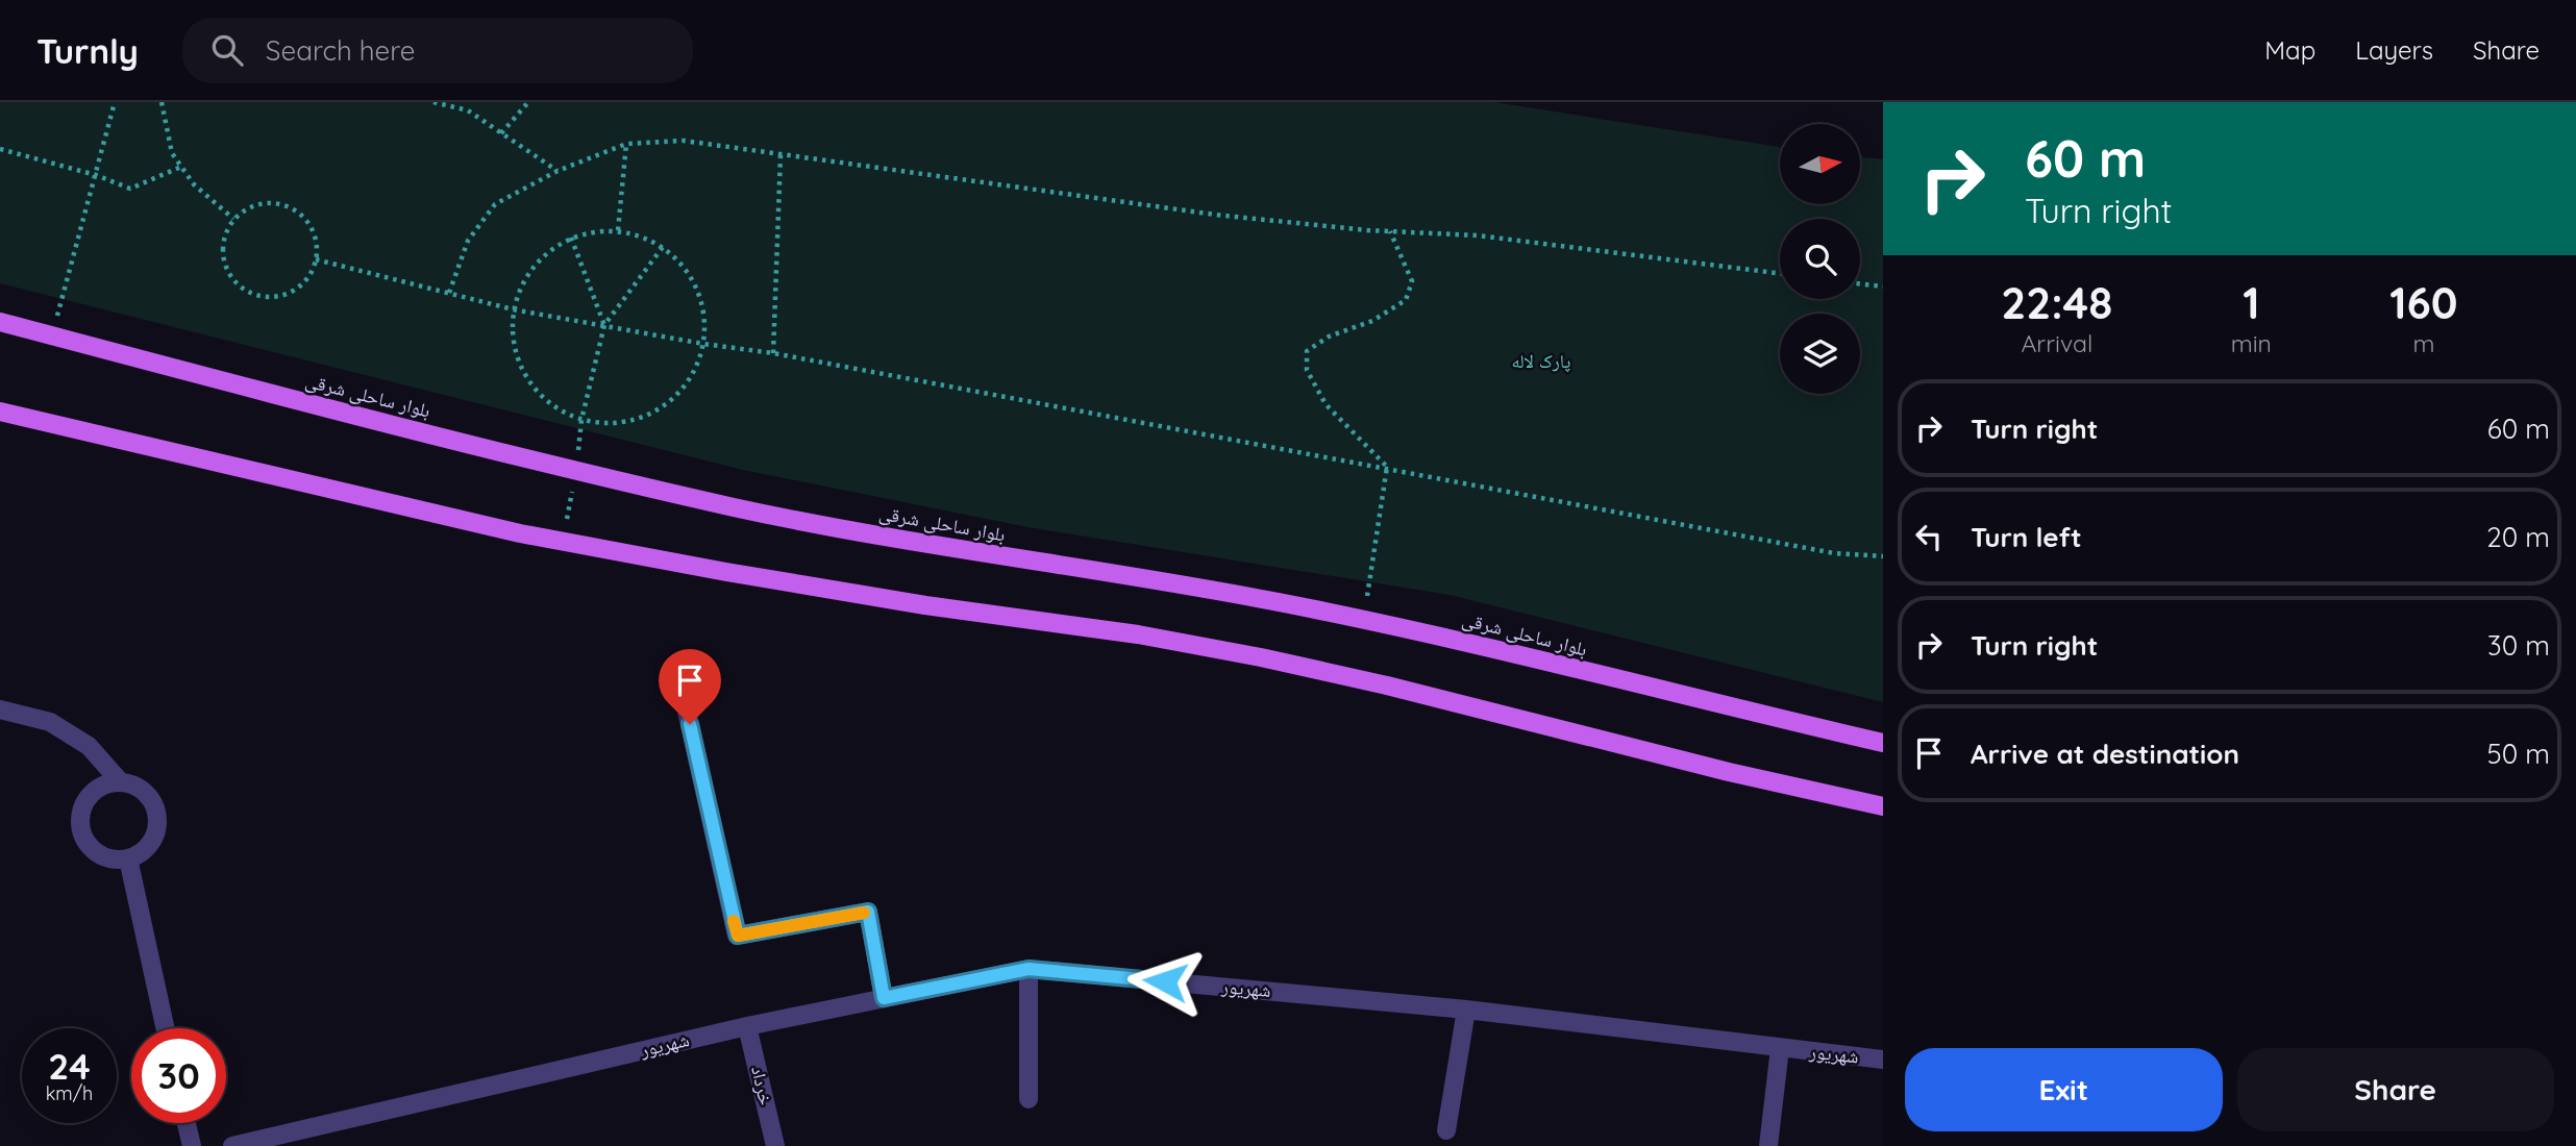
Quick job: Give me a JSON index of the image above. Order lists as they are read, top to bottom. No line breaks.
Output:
{"streets":{"main road":["بلوار ساحلی شرقی"],"street":["شهریور","خرداد"]},"crossings":[["شهریور","خرداد"]],"parks":["پارک لاله"],"north":"right","page":{"header":"Turnly","search":"Search here","nav":["Map","Layers","Share"],"turn":["60 m","Turn right"],"eta":["22:48","Arrival","1","min","160","m"],"list":[{"name":"Turn right","value":"60 m"},{"name":"Turn left","value":"20 m"},{"name":"Turn right","value":"30 m"},{"name":"Arrive at destination","value":"50 m"}],"speed":"24 km/h","limit":"30","buttons":["Exit","Share"]}}
